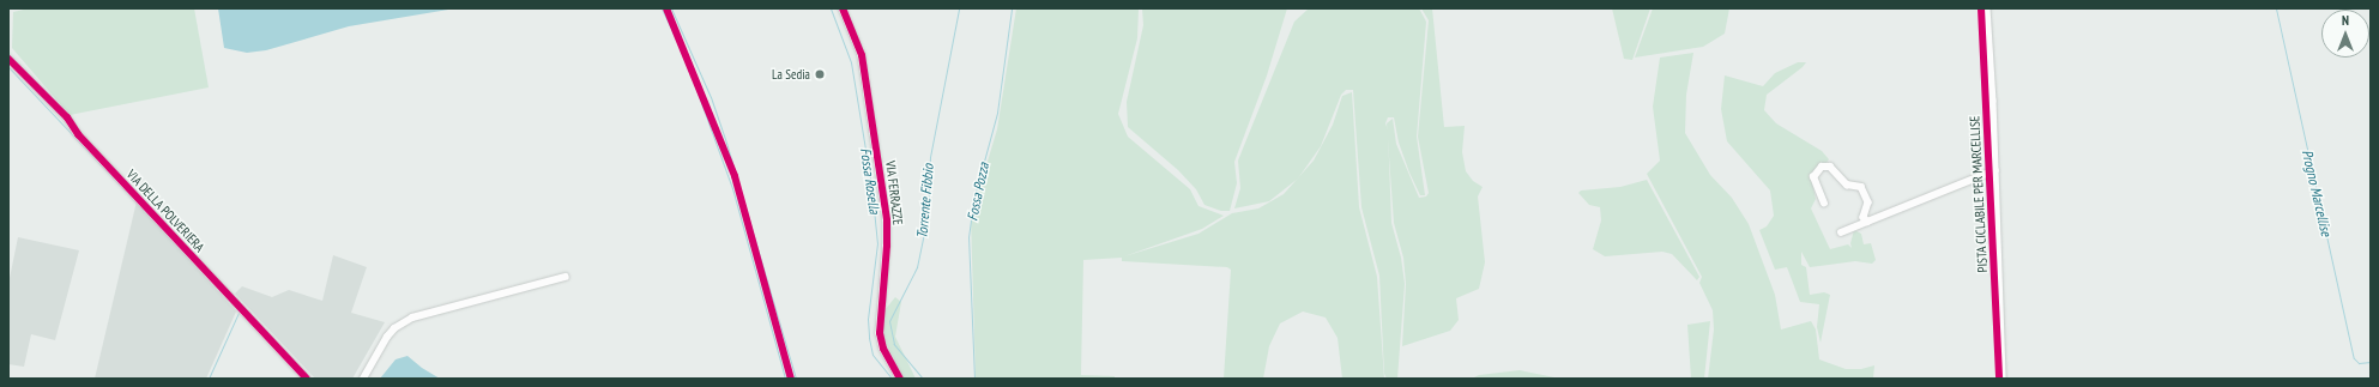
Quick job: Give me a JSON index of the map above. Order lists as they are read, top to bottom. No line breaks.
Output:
{"streets":{"street":["VIA FERRAZZE","VIA DELLA POLVERIERA"],"cycle path":["PISTA CICLABILE PER MARCELLISE"]},"water":["Fossa Rosella","Fossa Pozza","Progno Marcellise","Torrente Fibbio"],"places":["La Sedia"],"north":"top"}
